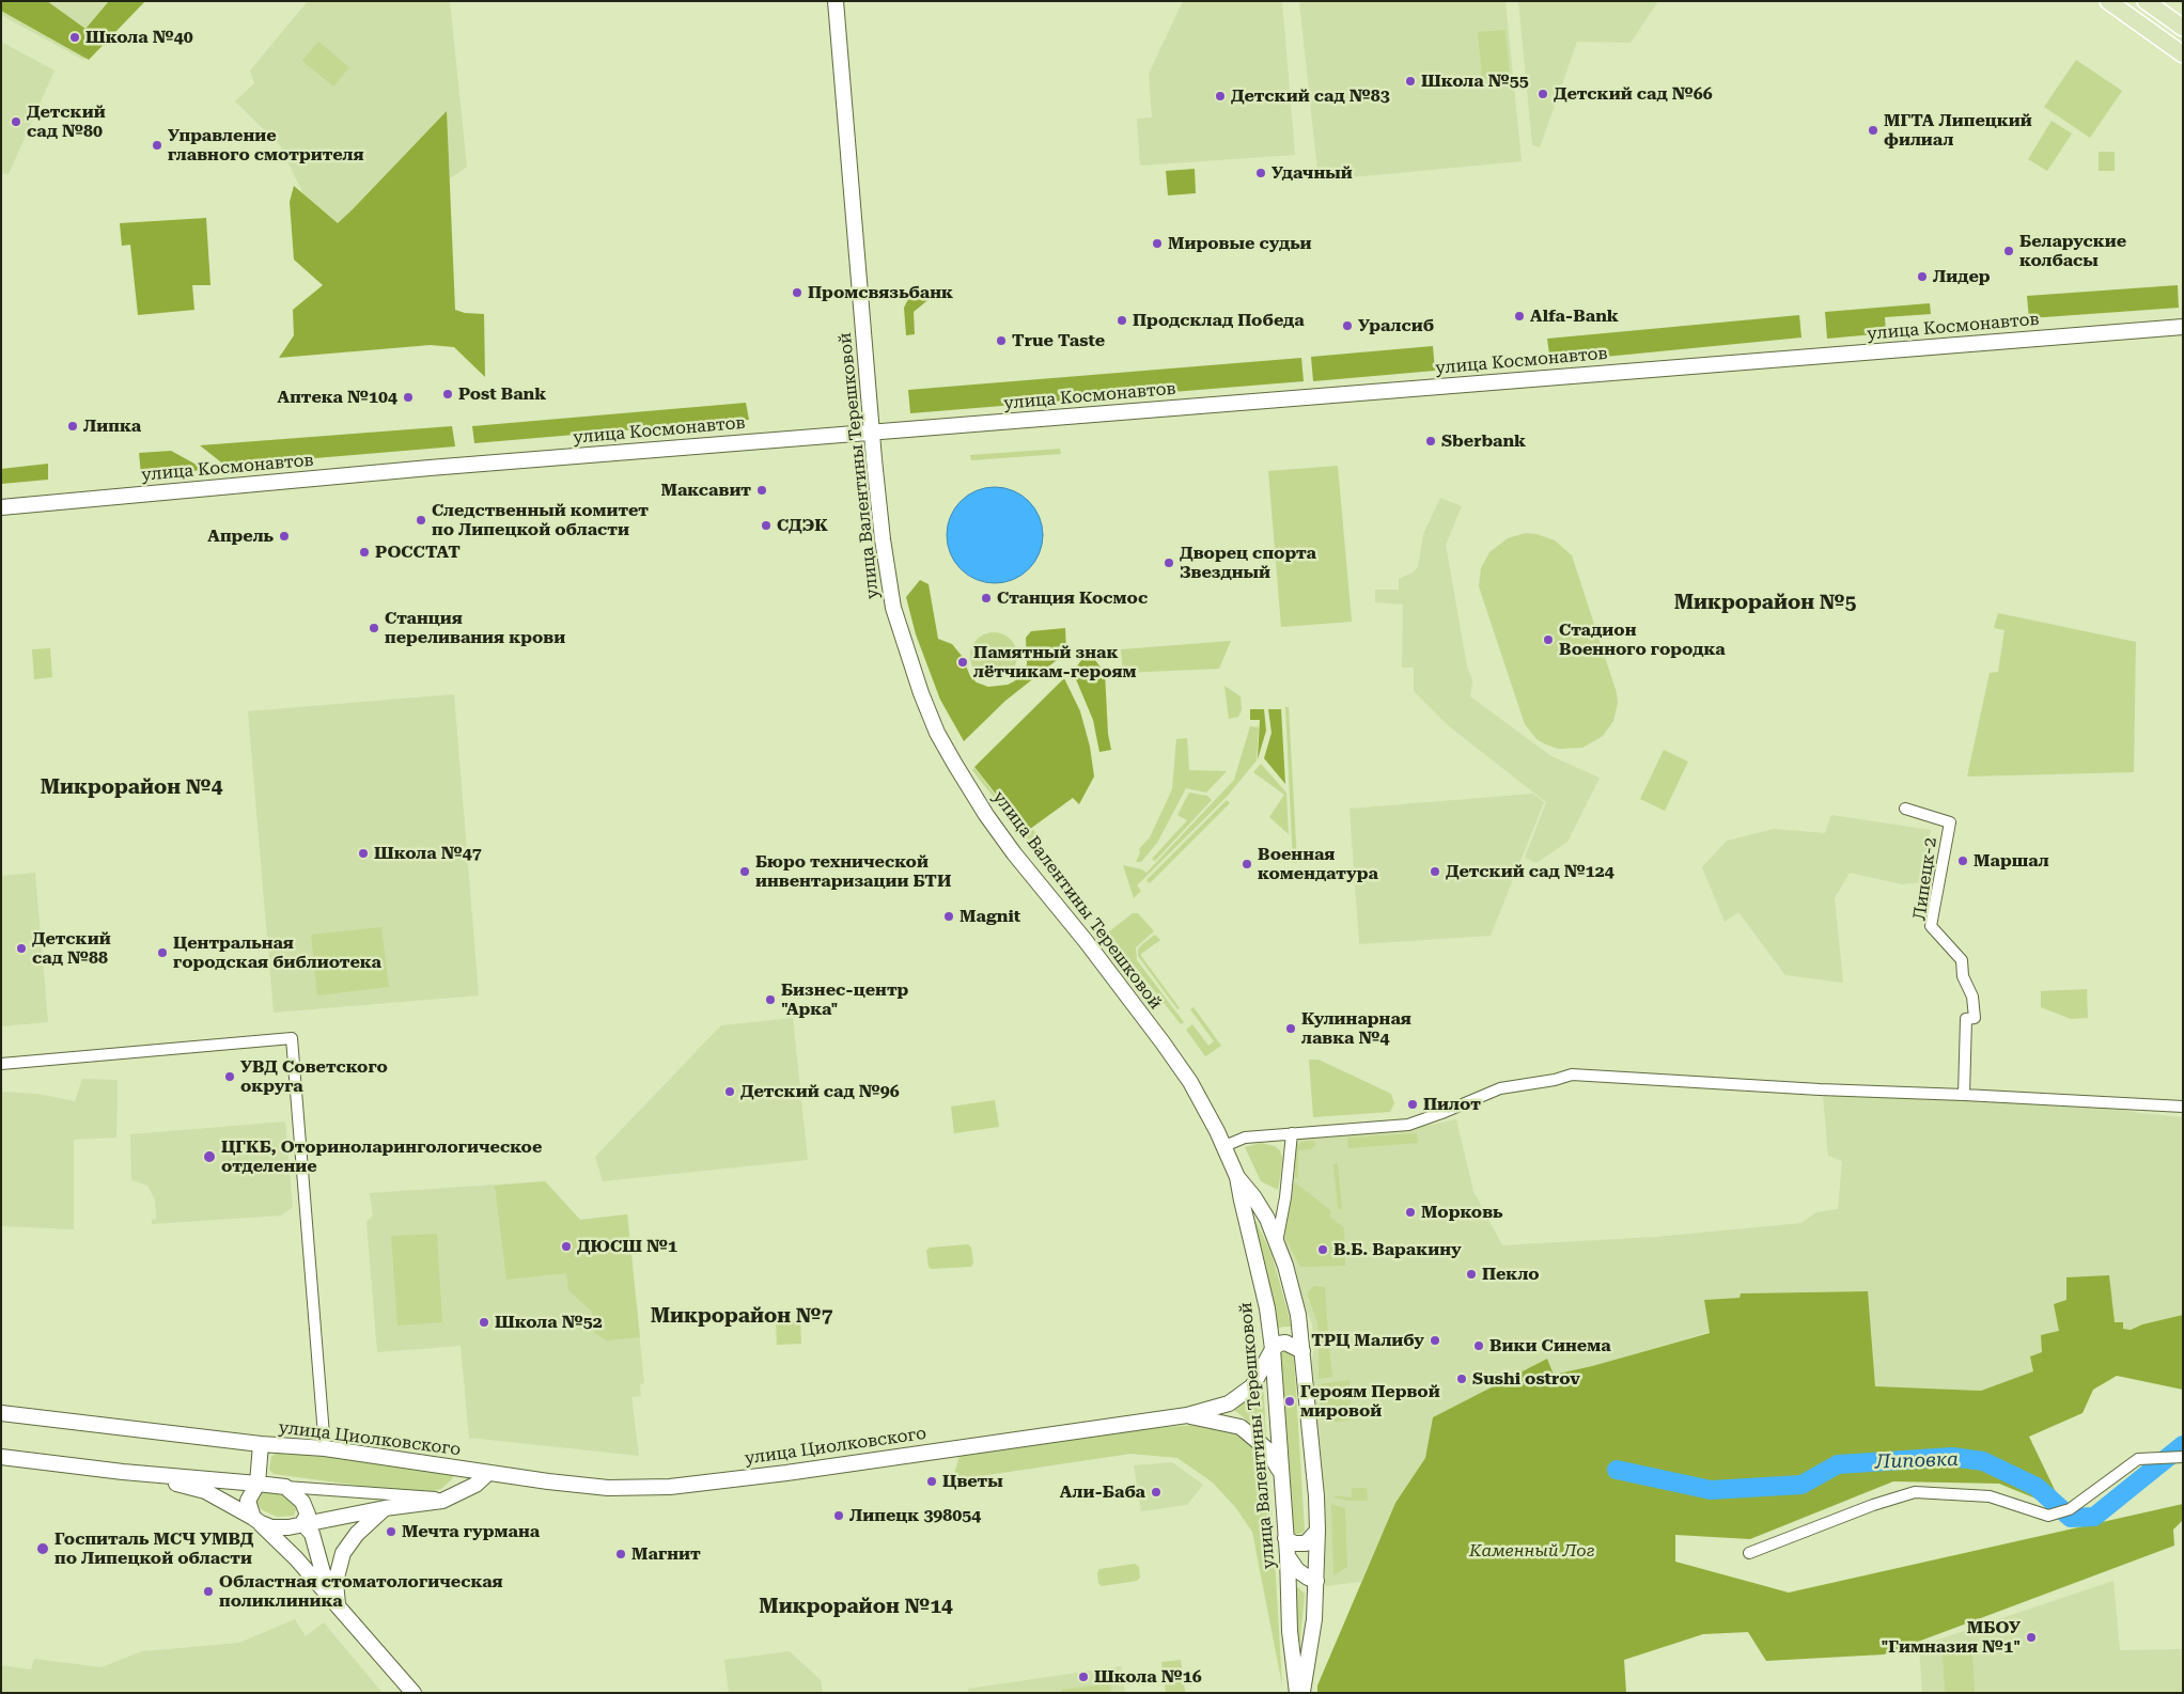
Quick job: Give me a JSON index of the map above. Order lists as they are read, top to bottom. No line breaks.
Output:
{"streets":{"main road":["улица Космонавтов","улица Валентины Терешковой","улица Циолковского"],"street":["Липецк-2"]},"crossings":[["улица Космонавтов","улица Валентины Терешковой"]],"districts":["Микрорайон №5","Микрорайон №4","Микрорайон №7","Микрорайон №14"],"water":["Липовка"],"parks":["Каменный Лог"],"places":["Школа №40","Школа №55","Детский сад №66","Детский сад №83","Детский сад №80","МГТА Липецкий филиал","Управление главного смотрителя","Удачный","Мировые судьи","Беларуские колбасы","Лидер","Промсвязьбанк","Alfa-Bank","Продсклад Победа","Уралсиб","True Taste","Post Bank","Аптека №104","Липка","Sberbank","Максавит","Следственный комитет по Липецкой области","СДЭК","Апрель","РОССТАТ","Дворец спорта Звездный","Станция Космос","Станция переливания крови","Стадион Военного городка","Памятный знак лётчикам-героям","Школа №47","Маршал","Военная комендатура","Бюро технической инвентаризации БТИ","Детский сад №124","Magnit","Детский сад №88","Центральная городская библиотека","Бизнес-центр \"Арка\"","Кулинарная лавка №4","УВД Советского округа","Детский сад №96","Пилот","ЦГКБ, Оториноларингологическое отделение","Морковь","ДЮСШ №1","В.Б. Варакину","Пекло","Школа №52","ТРЦ Малибу","Вики Синема","Sushi ostrov","Героям Первой мировой","Цветы","Али-Баба","Липецк 398054","Мечта гурмана","Госпиталь МСЧ УМВД по Липецкой области","Магнит","Областная стоматологическая поликлиника","МБОУ \"Гимназия №1\"","Школа №16"]}
